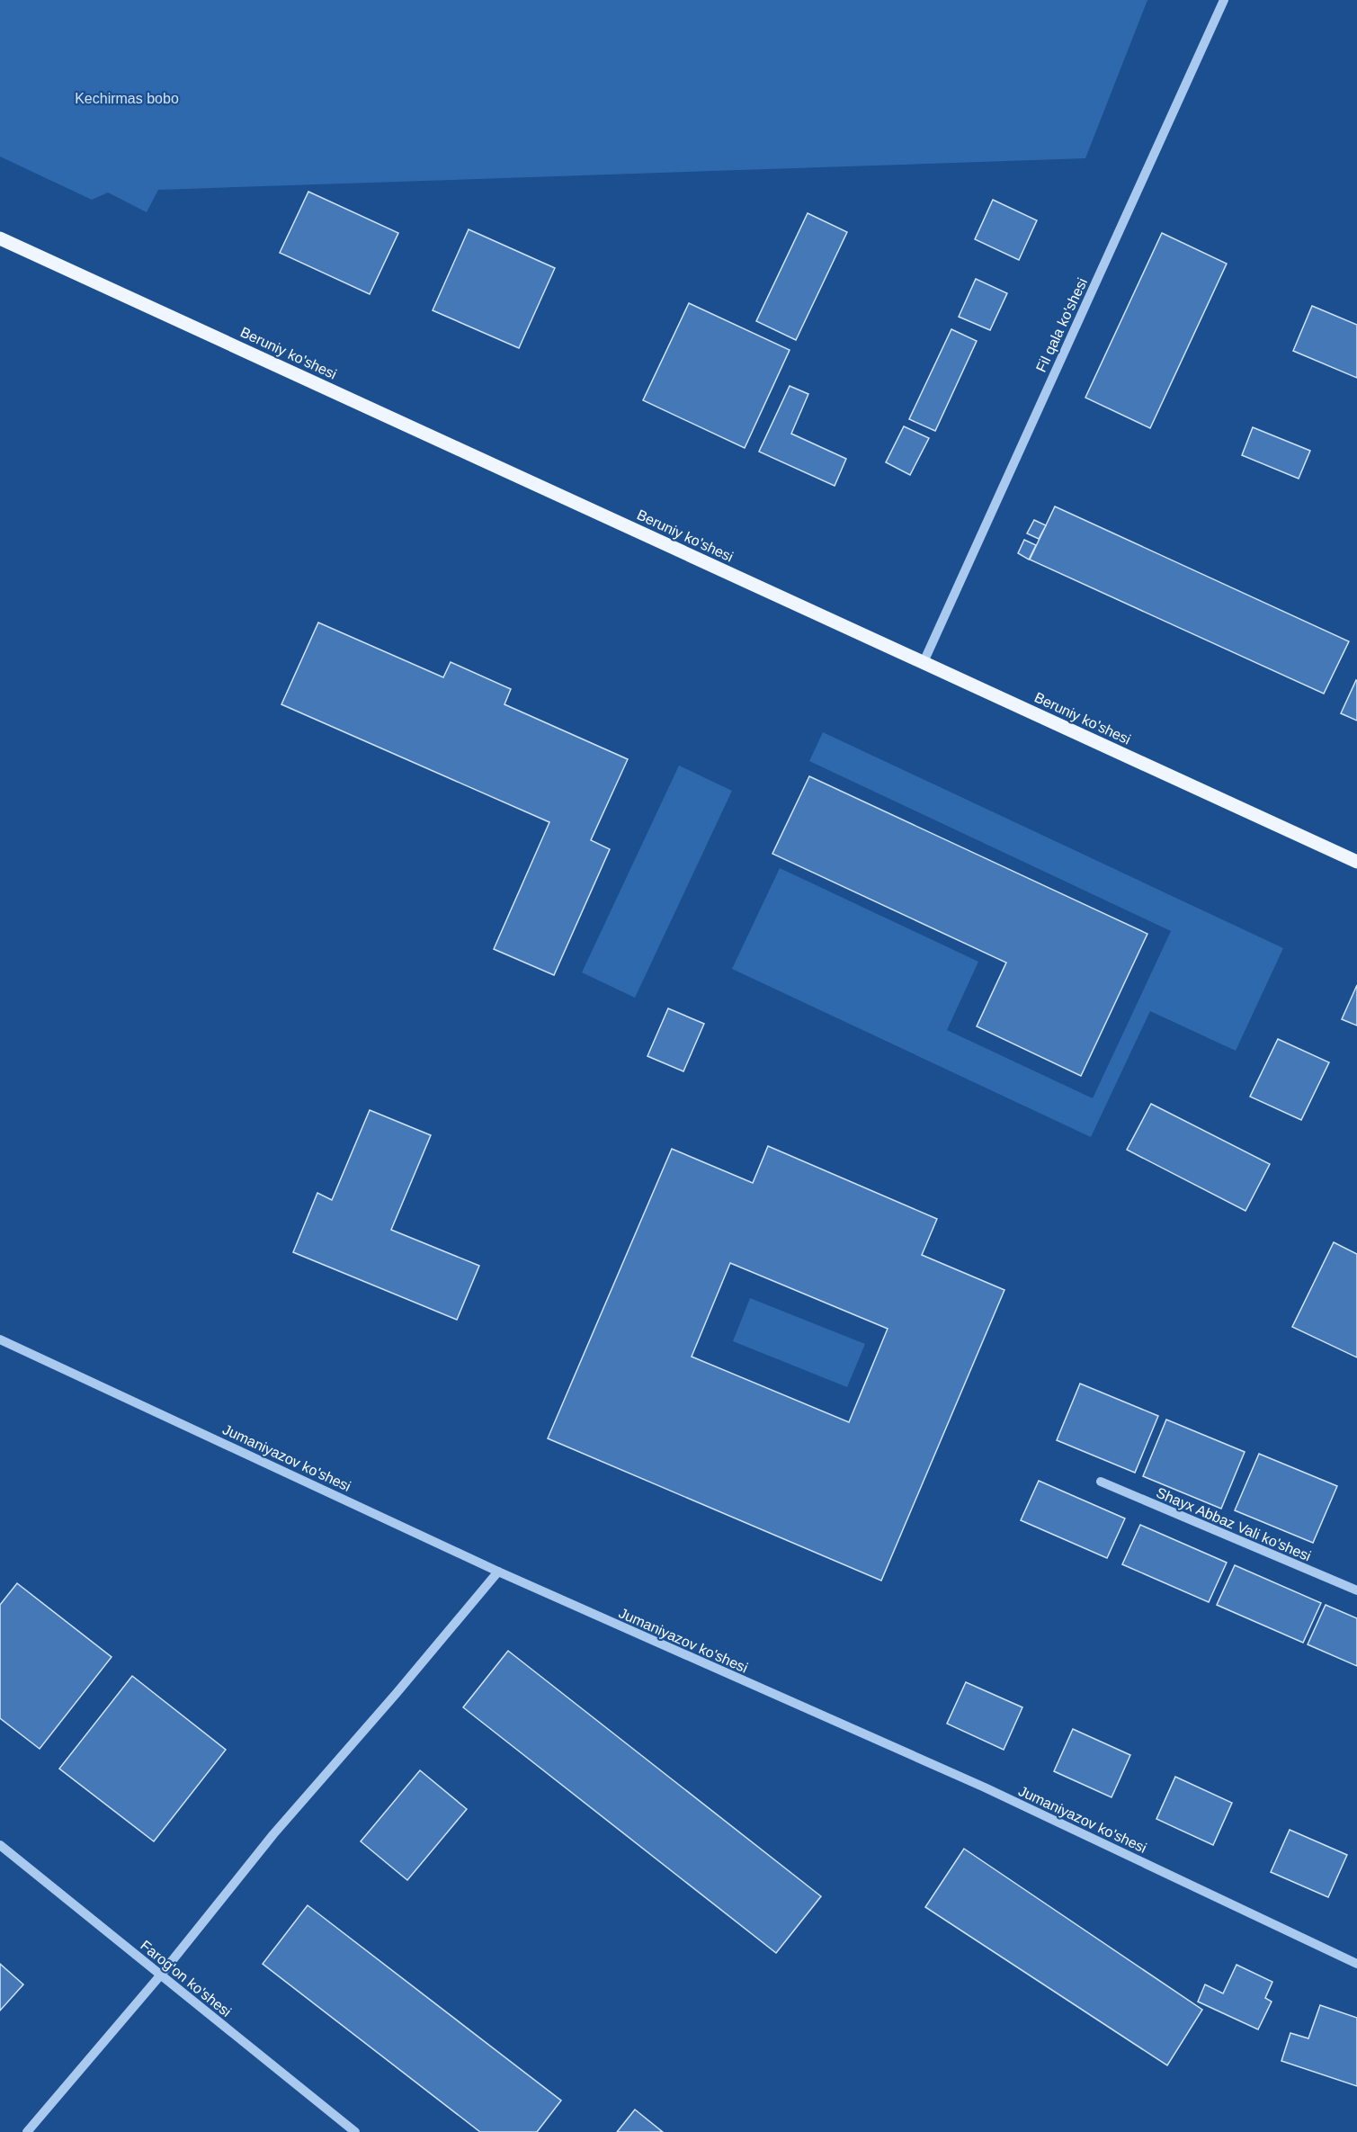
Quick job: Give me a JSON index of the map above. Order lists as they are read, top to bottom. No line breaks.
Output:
{"streets":{"main road":["Beruniy ko'shesi"],"street":["Fil qala ko'shesi","Jumaniyazov ko'shesi","Shayx Abbaz Vali ko'shesi","Farog'on ko'shesi"]},"crossings":[["Fil qala ko'shesi","Beruniy ko'shesi"]],"parks":["Kechirmas bobo"]}
